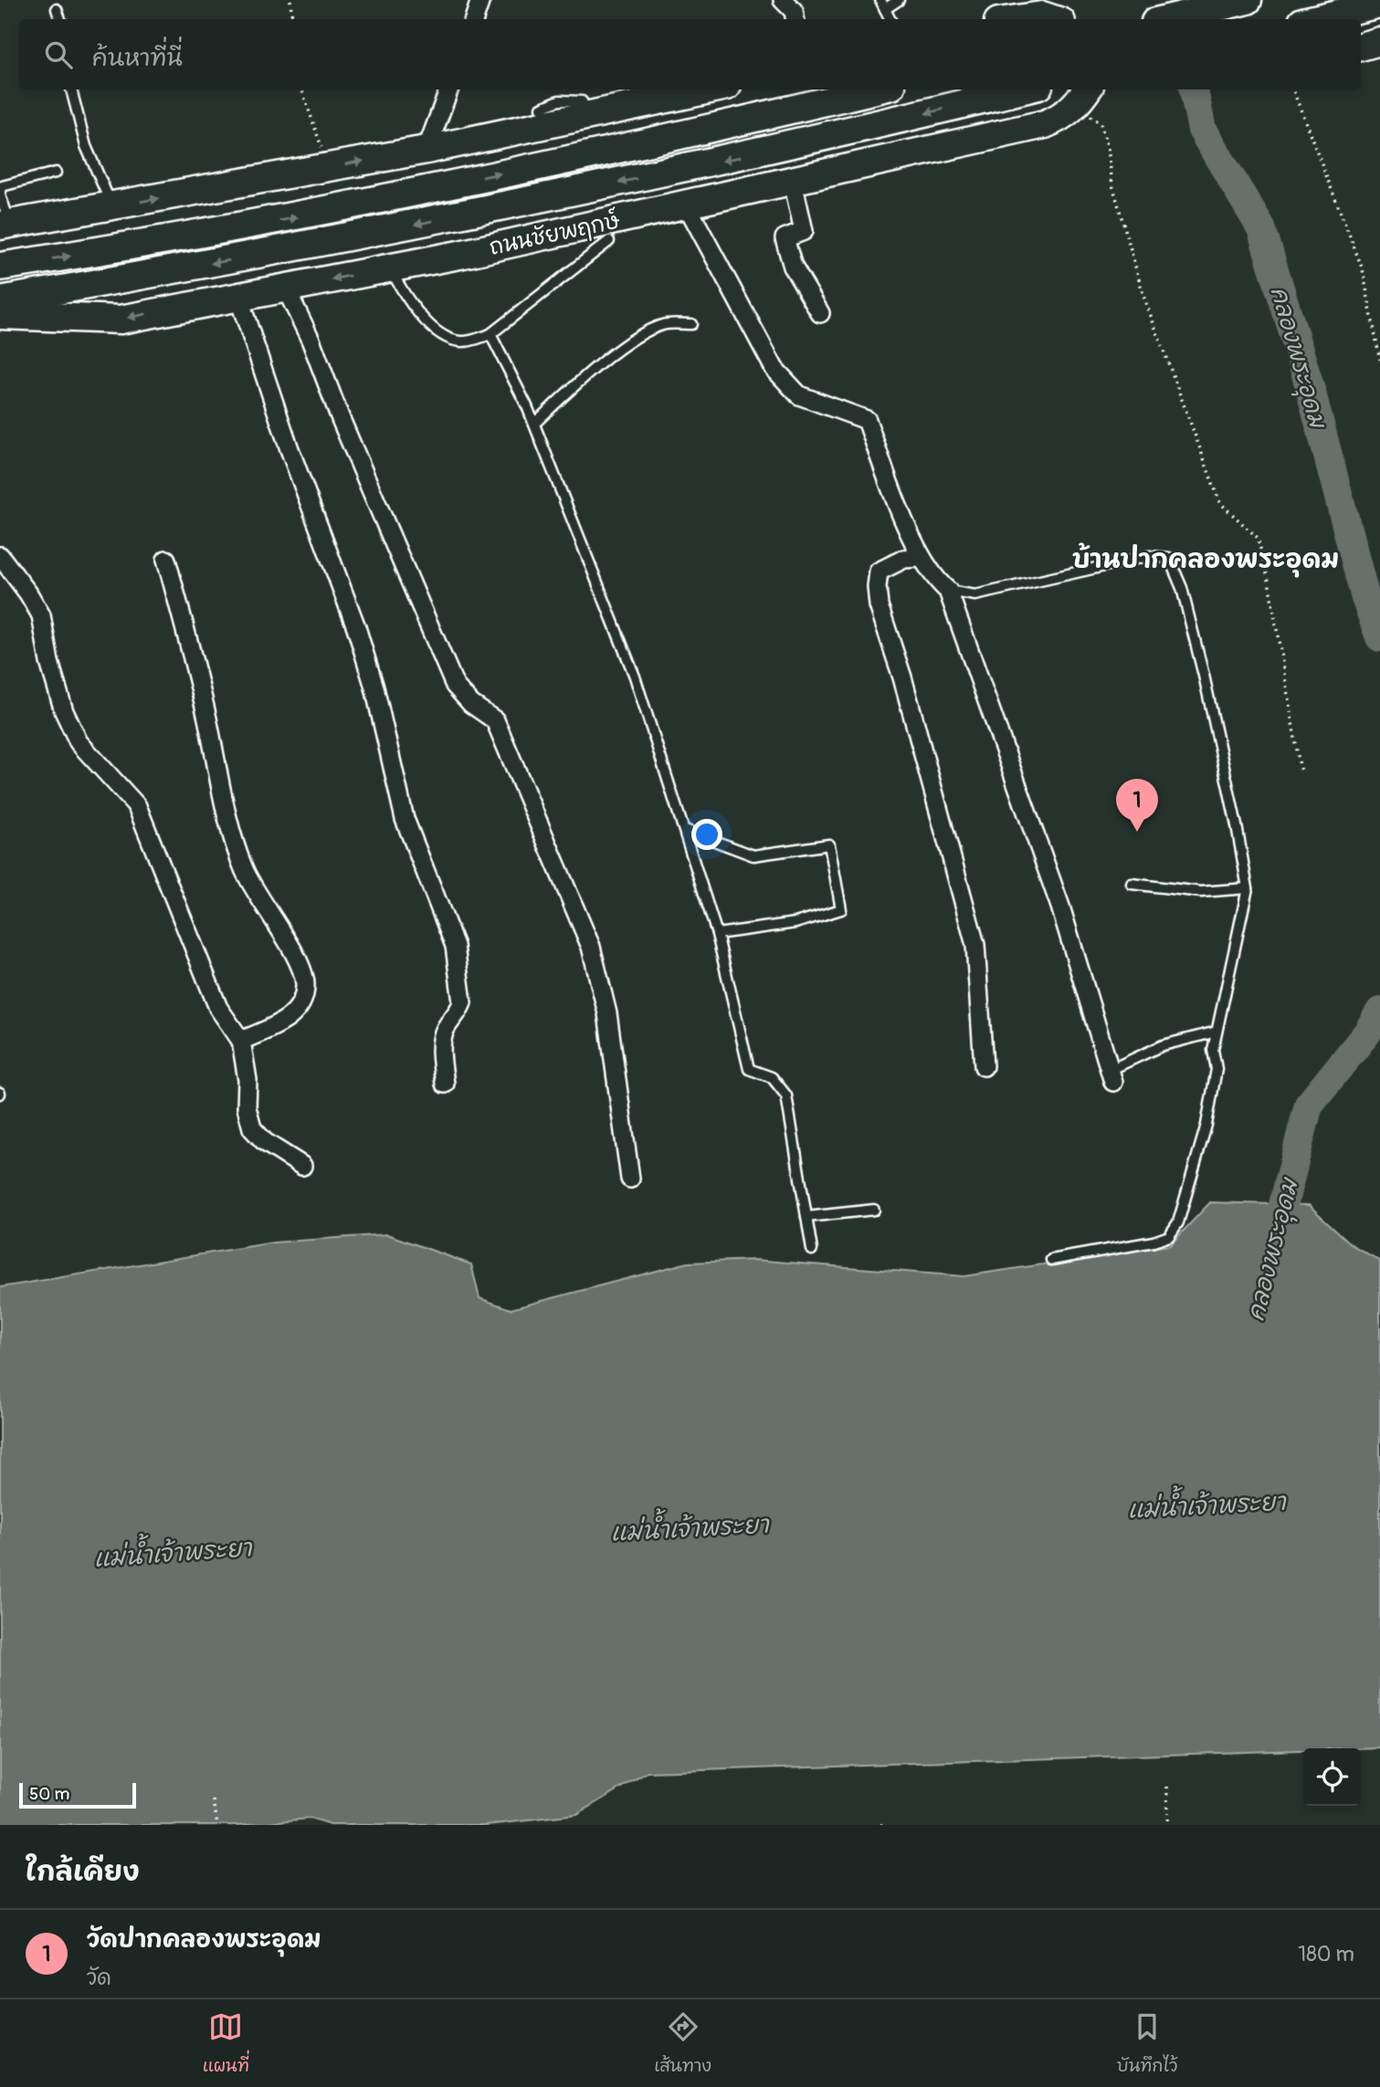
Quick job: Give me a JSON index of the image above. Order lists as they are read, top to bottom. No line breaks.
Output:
{"streets":{"main road":["ถนนชัยพฤกษ์"]},"districts":["บ้านปากคลองพระอุดม"],"water":["คลองพระอุดม","แม่น้ำเจ้าพระยา"],"scale_bar":"50 m","page":{"search":"ค้นหาที่นี่","pins":"1","scale":"50 m","heading":"ใกล้เคียง","list":[{"mark":"1","name":"วัดปากคลองพระอุดม","note":"วัด","value":"180 m"}],"nav":["แผนที่","เส้นทาง","บันทึกไว้"]}}
